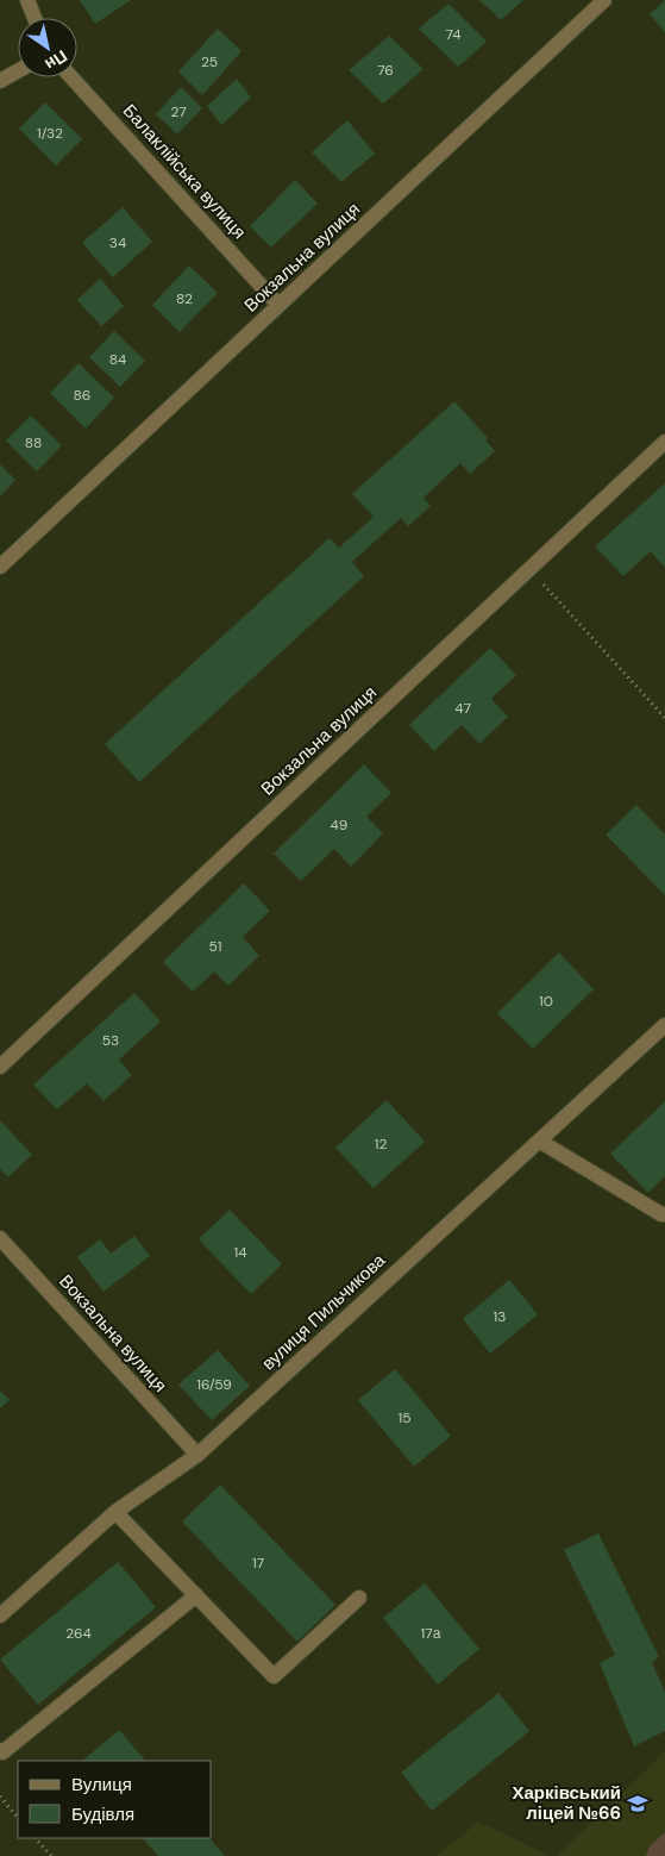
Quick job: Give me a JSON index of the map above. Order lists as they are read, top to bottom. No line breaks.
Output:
{"streets":{"street":["Балаклійська вулиця","Вокзальна вулиця","вулиця Пильчикова"]},"crossings":[["Балаклійська вулиця","Вокзальна вулиця"],["Вокзальна вулиця","вулиця Пильчикова"]],"places":{"school or university":["Харківський ліцей №66"]},"house_numbers":["74","25","76","27","1/32","34","82","84","86","88","47","49","51","10","53","12","14","13","16/59","15","17","264","17а"],"legend":["Вулиця","Будівля"],"north":"bottom right"}
